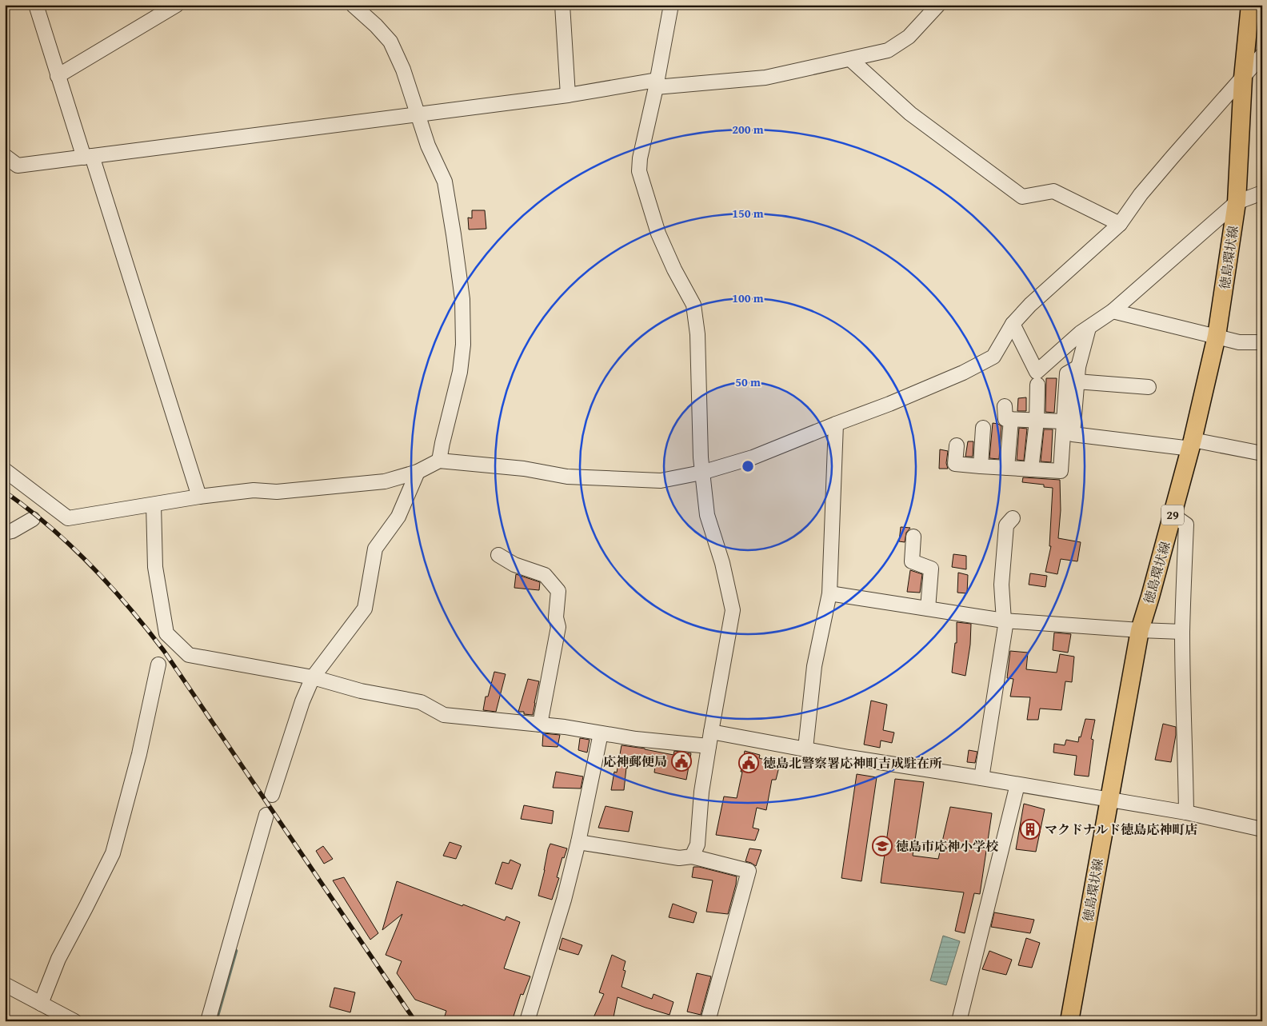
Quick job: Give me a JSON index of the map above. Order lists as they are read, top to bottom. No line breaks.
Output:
{"streets":{"main road":["徳島環状線","29"]},"places":{"public building":["応神郵便局","徳島北警察署応神町吉成駐在所"],"building":["マクドナルド徳島応神町店"],"school or university":["徳島市応神小学校"]},"rings":["200 m","150 m","100 m","50 m"]}
